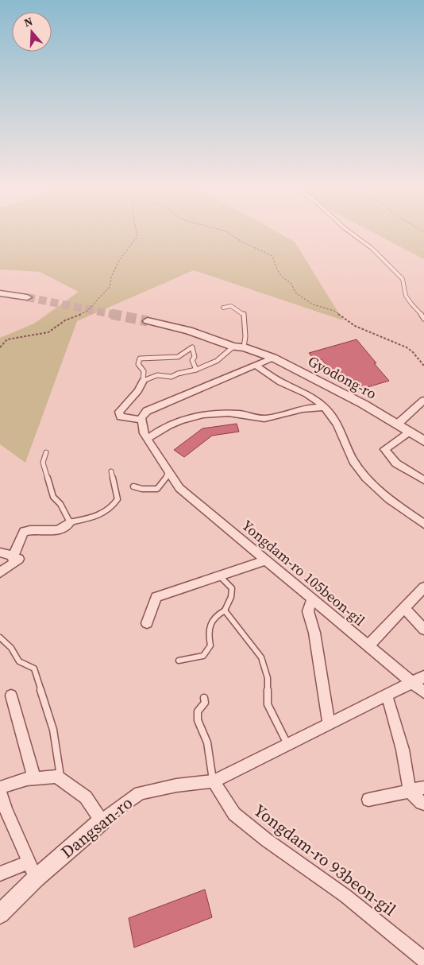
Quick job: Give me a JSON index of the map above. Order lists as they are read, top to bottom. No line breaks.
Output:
{"streets":{"street":["Gyodong-ro","Yongdam-ro 105beon-gil","Dangsan-ro","Yongdam-ro 93beon-gil"]},"crossings":[["Yongdam-ro 105beon-gil","Dangsan-ro"],["Dangsan-ro","Yongdam-ro 93beon-gil"]],"north":"top"}
